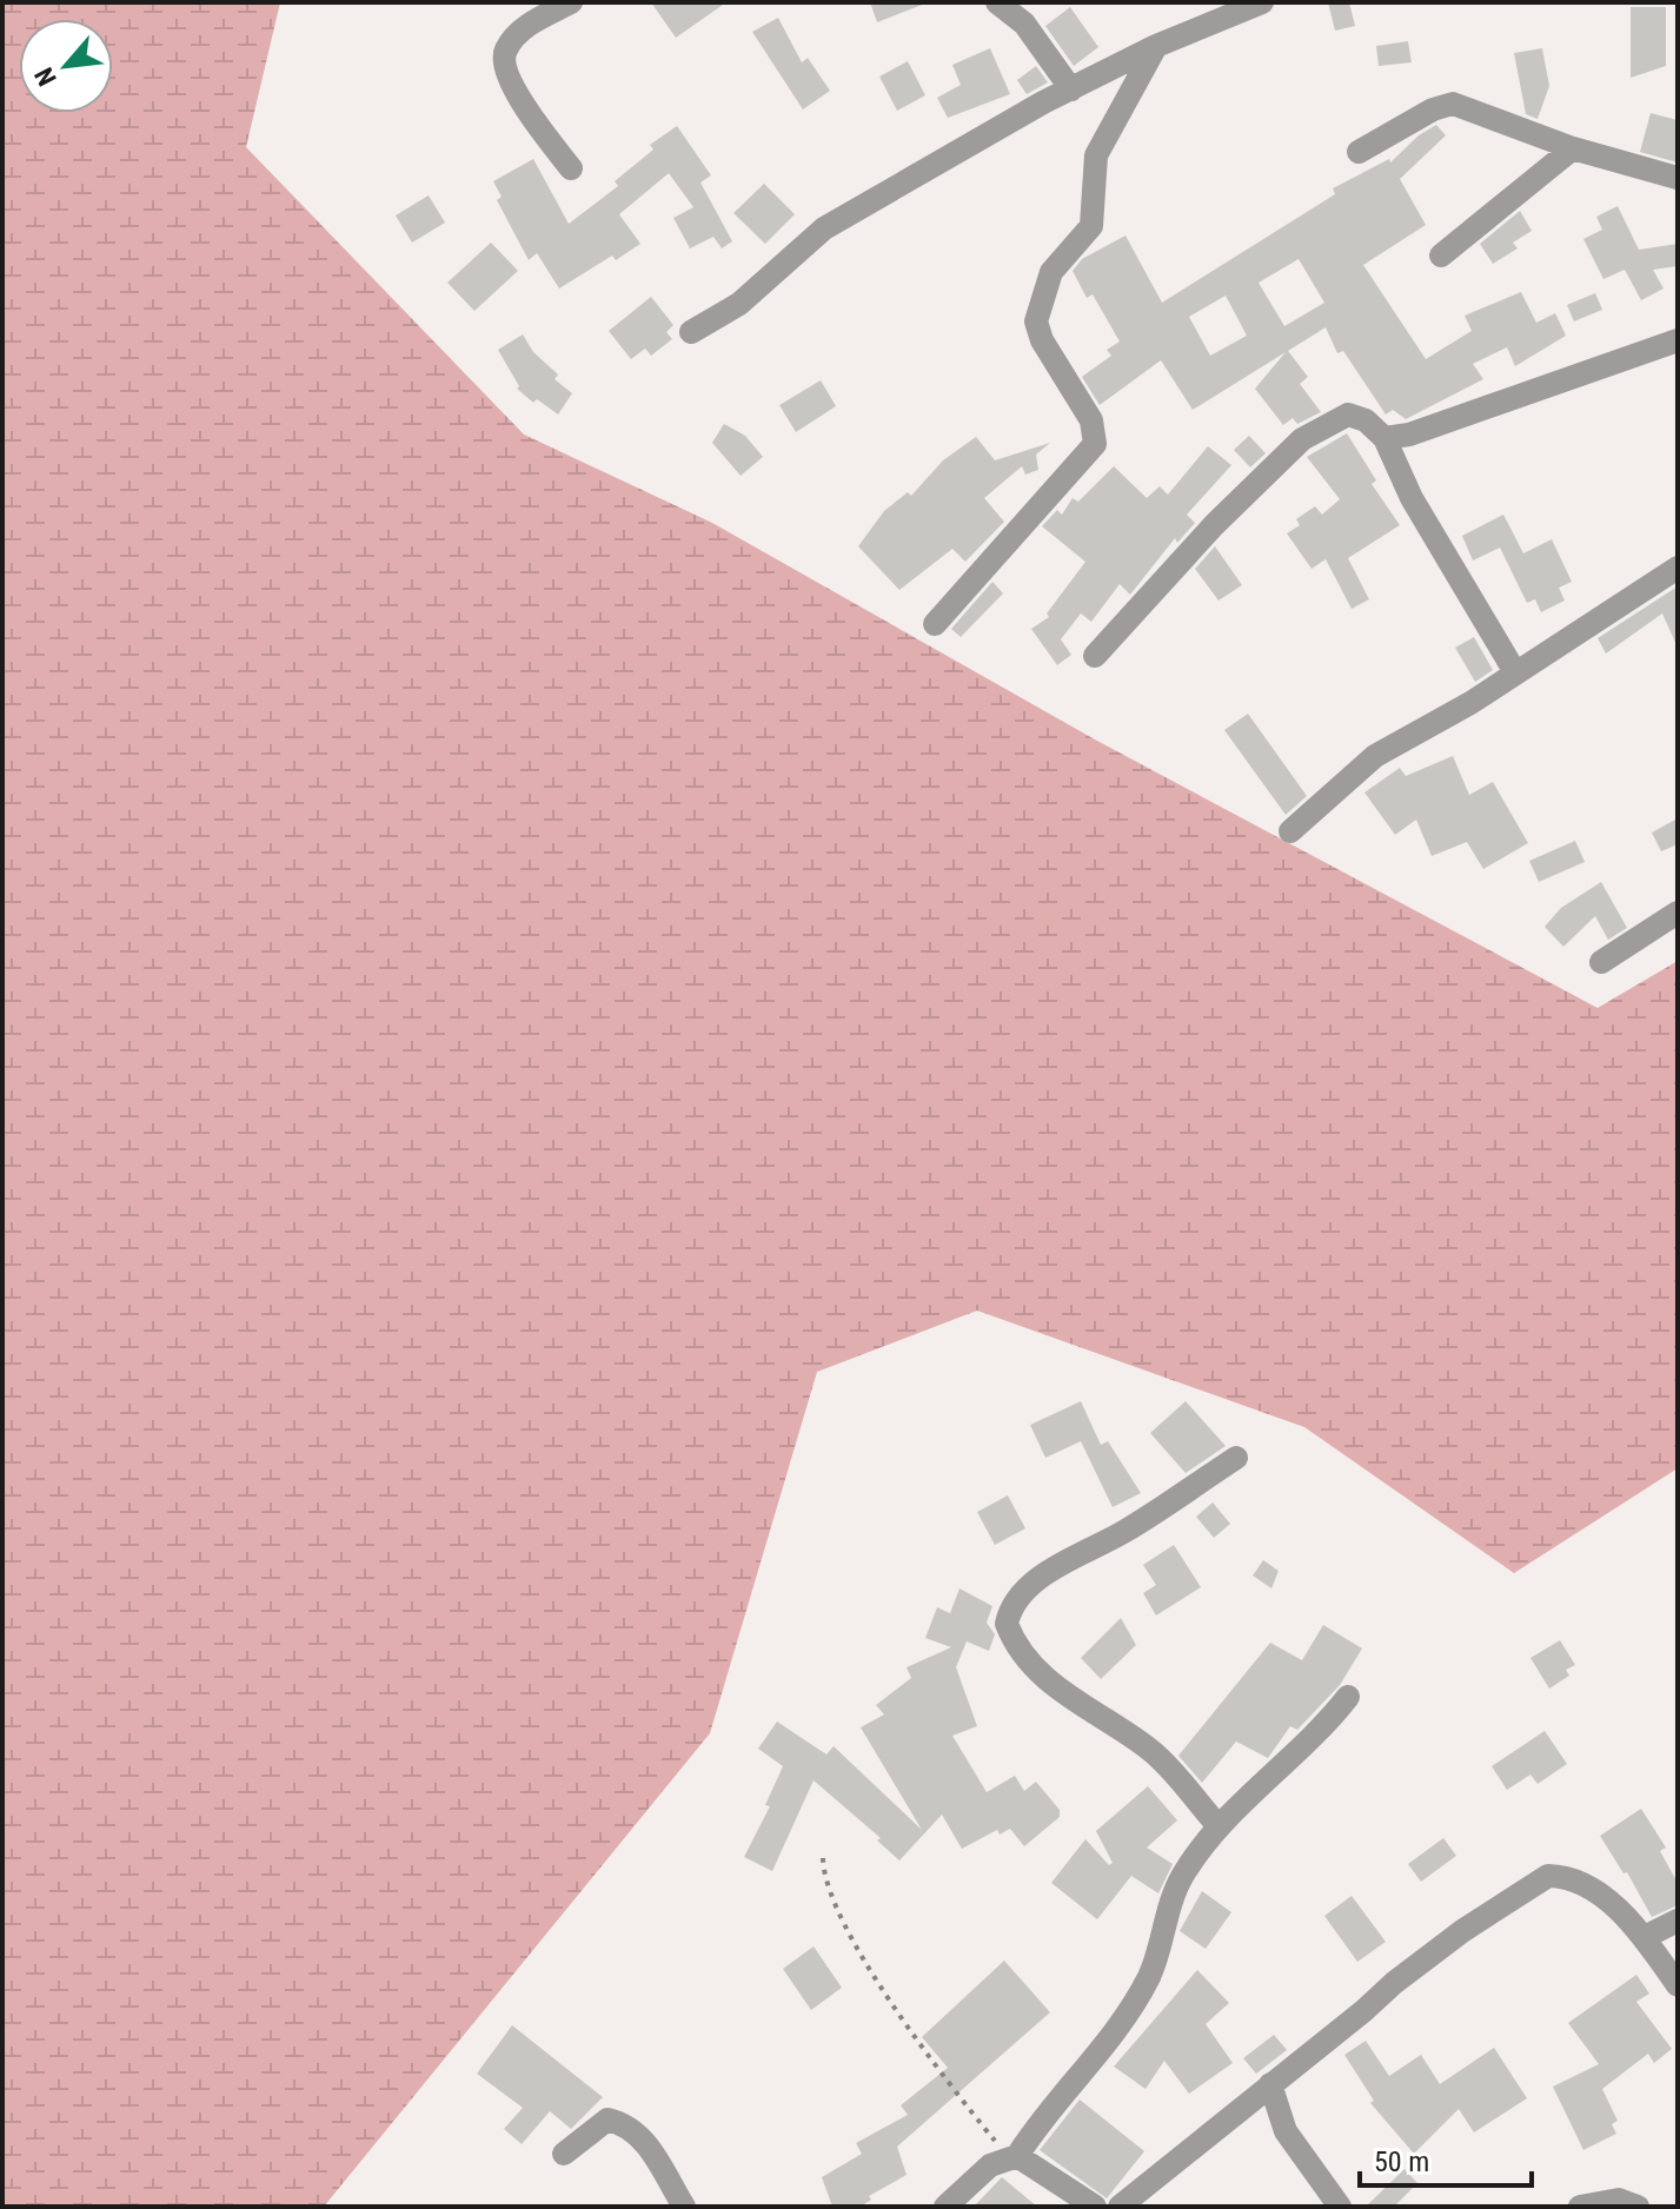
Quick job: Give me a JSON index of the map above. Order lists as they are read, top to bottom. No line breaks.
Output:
{"scale_bar":"50 m","north":"bottom left"}
